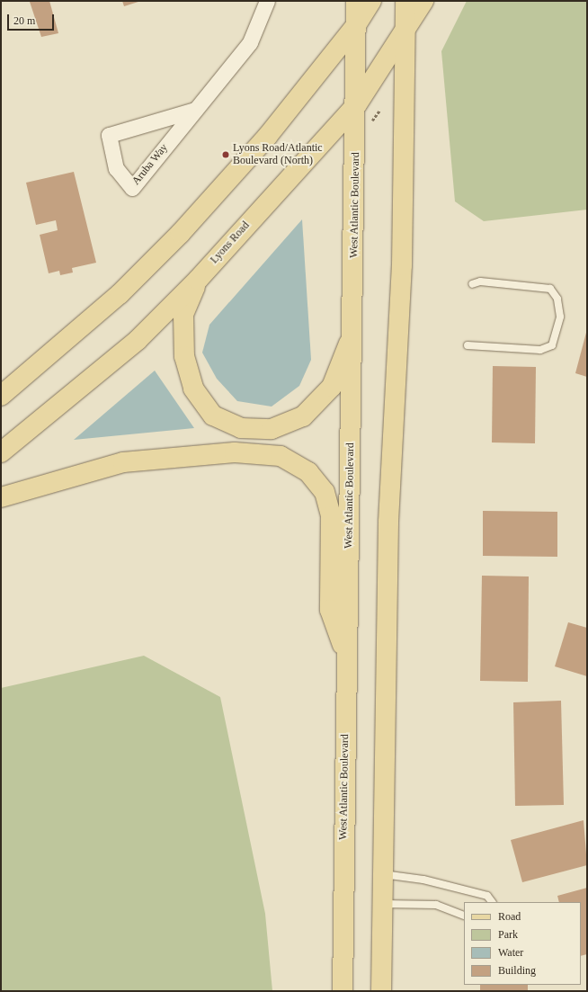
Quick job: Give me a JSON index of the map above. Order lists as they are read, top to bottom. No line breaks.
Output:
{"streets":{"main road":["West Atlantic Boulevard","Lyons Road"],"street":["Aruba Way"]},"crossings":[["West Atlantic Boulevard","Lyons Road"]],"places":["Lyons Road/Atlantic Boulevard (North)"],"legend":["Road","Park","Water","Building"],"scale_bar":"20 m"}
